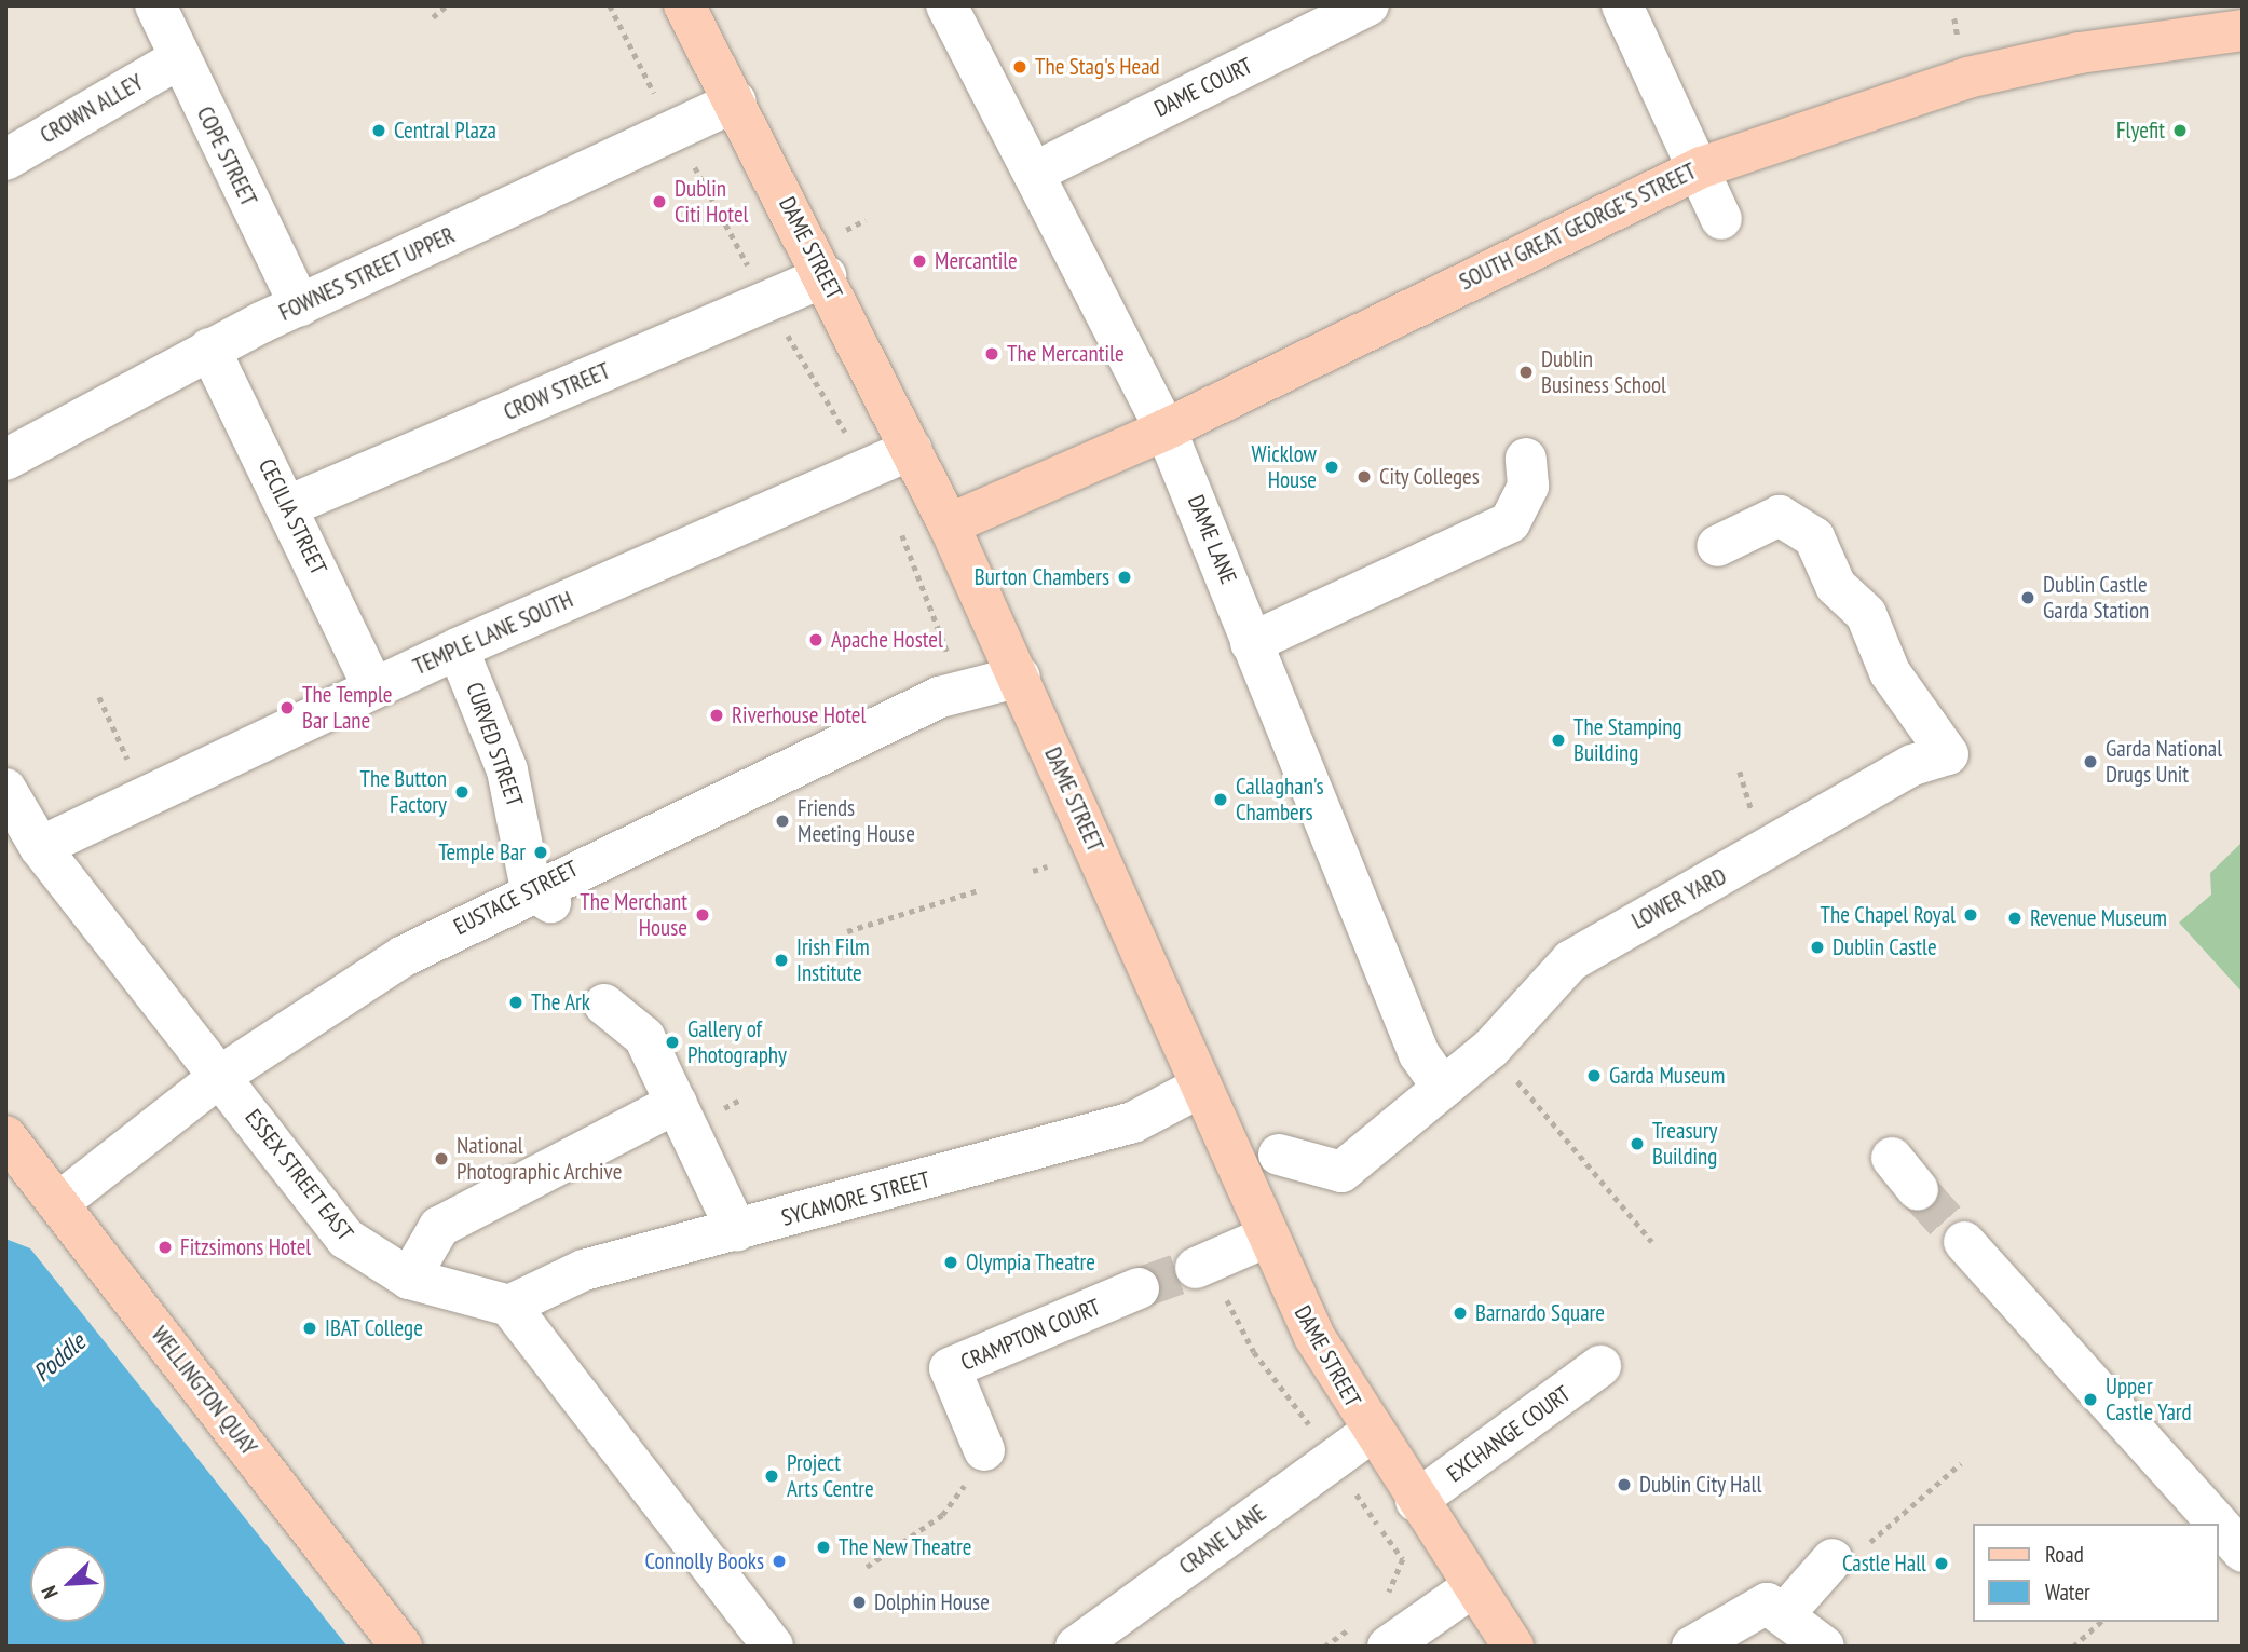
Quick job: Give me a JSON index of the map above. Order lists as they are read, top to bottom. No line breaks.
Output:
{"streets":{"main road":["SOUTH GREAT GEORGE'S STREET","DAME STREET","WELLINGTON QUAY"],"street":["DAME COURT","CROWN ALLEY","COPE STREET","FOWNES STREET UPPER","CROW STREET","CECILIA STREET","DAME LANE","TEMPLE LANE SOUTH","CURVED STREET","EUSTACE STREET","LOWER YARD","ESSEX STREET EAST","SYCAMORE STREET","CRAMPTON COURT","EXCHANGE COURT","CRANE LANE"]},"crossings":[["DAME COURT","DAME LANE"],["CROWN ALLEY","COPE STREET"],["COPE STREET","FOWNES STREET UPPER"],["SOUTH GREAT GEORGE'S STREET","DAME STREET"],["SOUTH GREAT GEORGE'S STREET","DAME LANE"],["DAME STREET","FOWNES STREET UPPER"],["DAME STREET","CROW STREET"],["DAME STREET","TEMPLE LANE SOUTH"],["DAME STREET","EUSTACE STREET"],["DAME STREET","SYCAMORE STREET"],["DAME STREET","EXCHANGE COURT"],["DAME STREET","CRANE LANE"],["FOWNES STREET UPPER","CECILIA STREET"],["CROW STREET","CECILIA STREET"],["CECILIA STREET","TEMPLE LANE SOUTH"],["DAME LANE","LOWER YARD"],["TEMPLE LANE SOUTH","CURVED STREET"],["TEMPLE LANE SOUTH","ESSEX STREET EAST"],["CURVED STREET","EUSTACE STREET"],["EUSTACE STREET","ESSEX STREET EAST"],["EUSTACE STREET","WELLINGTON QUAY"],["ESSEX STREET EAST","SYCAMORE STREET"]],"water":["Poddle"],"places":["The Stag's Head","Central Plaza","Flyefit","Dublin Citi Hotel","Mercantile","The Mercantile","Dublin Business School","Wicklow House","City Colleges","Burton Chambers","Dublin Castle Garda Station","Apache Hostel","The Temple Bar Lane","Riverhouse Hotel","The Stamping Building","Garda National Drugs Unit","The Button Factory","Callaghan's Chambers","Friends Meeting House","Temple Bar","The Merchant House","The Chapel Royal","Revenue Museum","Dublin Castle","Irish Film Institute","The Ark","Gallery of Photography","Garda Museum","Treasury Building","National Photographic Archive","Fitzsimons Hotel","Olympia Theatre","Barnardo Square","IBAT College","Upper Castle Yard","Project Arts Centre","Dublin City Hall","The New Theatre","Connolly Books","Castle Hall","Dolphin House"],"legend":["Road","Water"],"north":"bottom left"}
